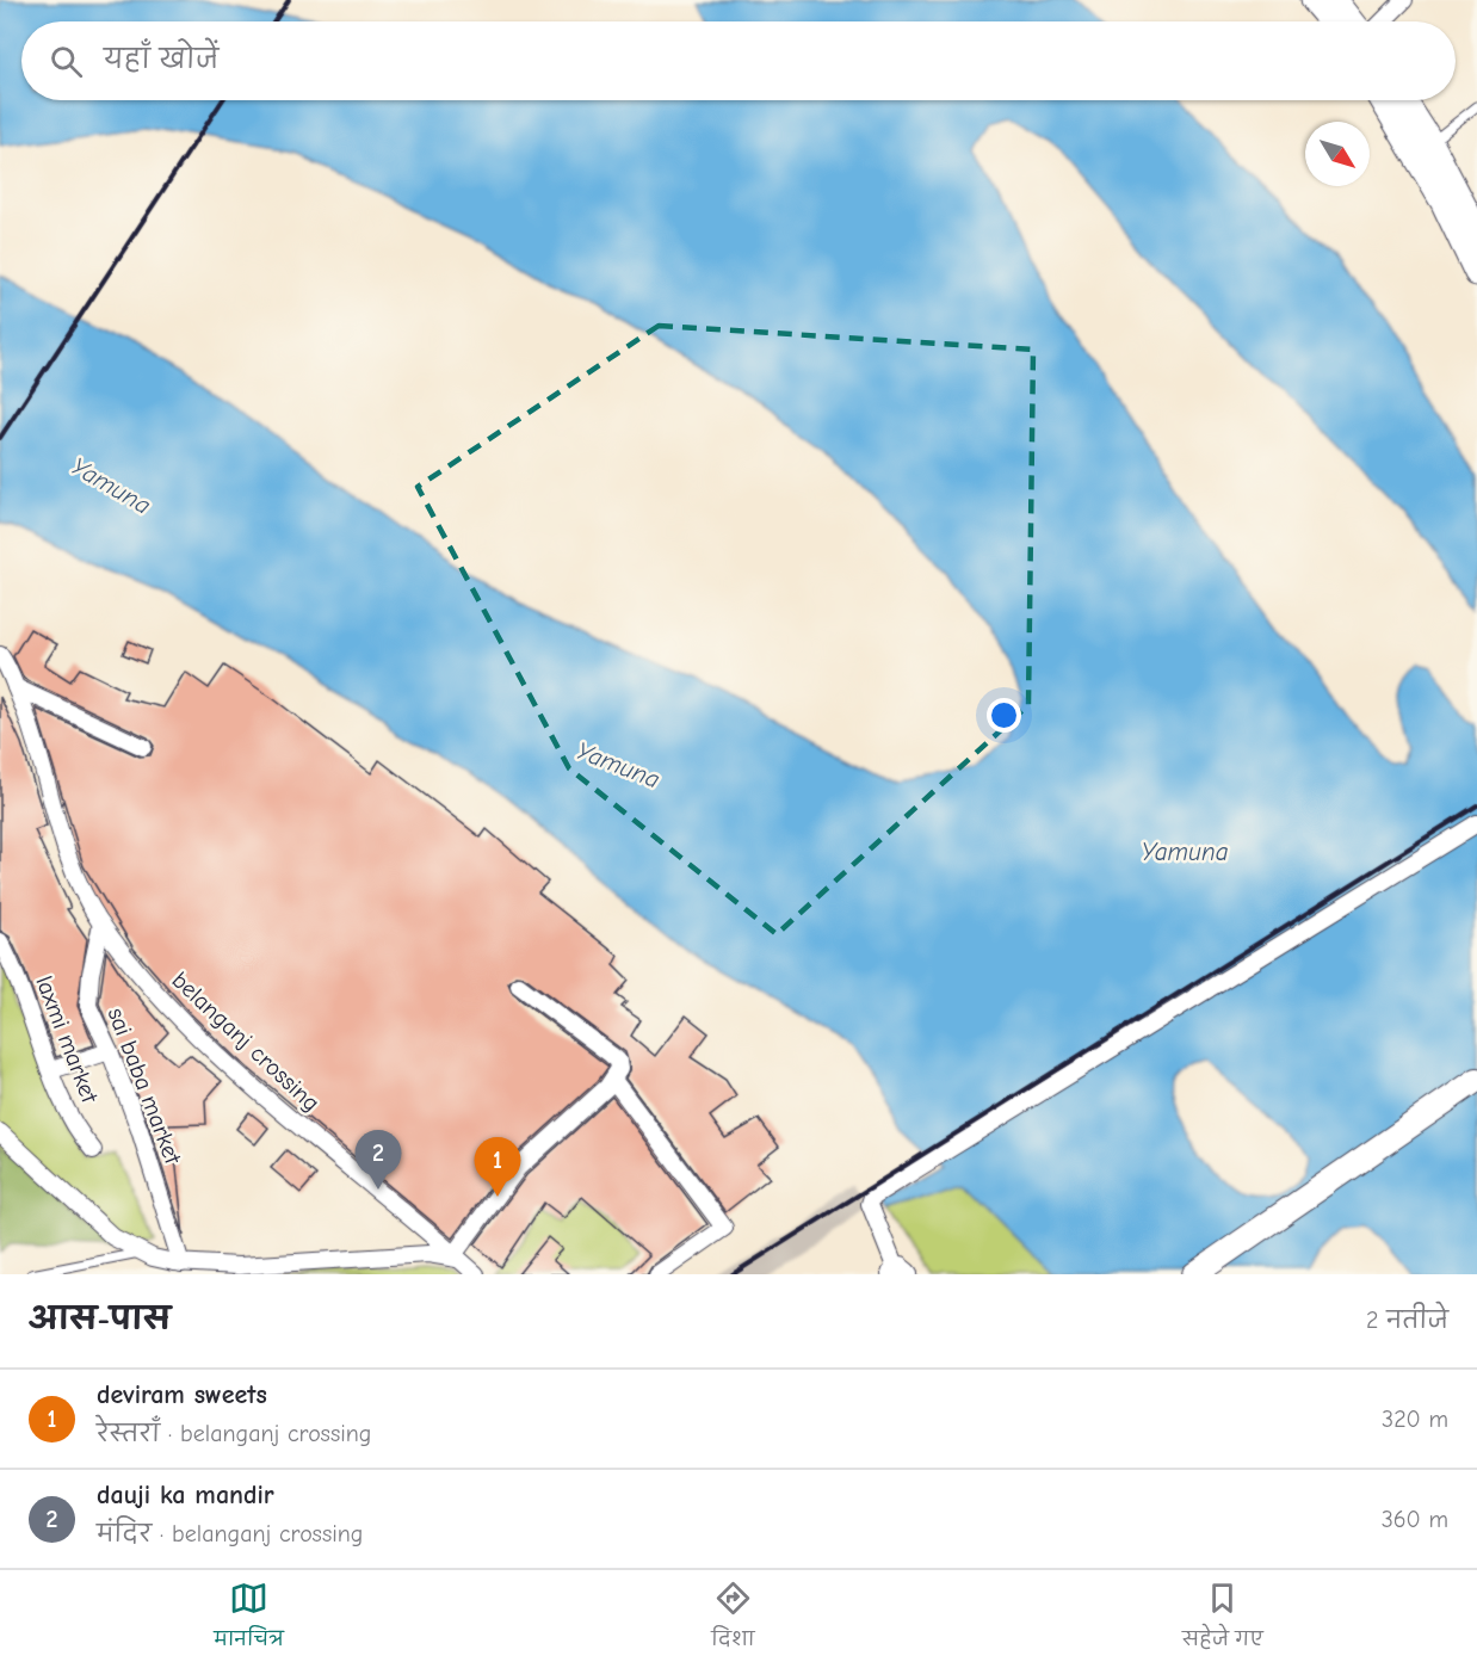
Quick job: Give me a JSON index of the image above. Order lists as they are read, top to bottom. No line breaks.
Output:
{"streets":{"street":["laxmi market","belanganj crossing","sai baba market"]},"crossings":[["belanganj crossing","sai baba market"]],"water":["Yamuna"],"north":"bottom right","page":{"search":"यहाँ खोजें","pins":["2","1"],"heading":["आस-पास","2 नतीजे"],"list":[{"mark":"1","name":"deviram sweets","note":"रेस्तराँ · belanganj crossing","value":"320 m"},{"mark":"2","name":"dauji ka mandir","note":"मंदिर · belanganj crossing","value":"360 m"}],"nav":["मानचित्र","दिशा","सहेजे गए"]}}
